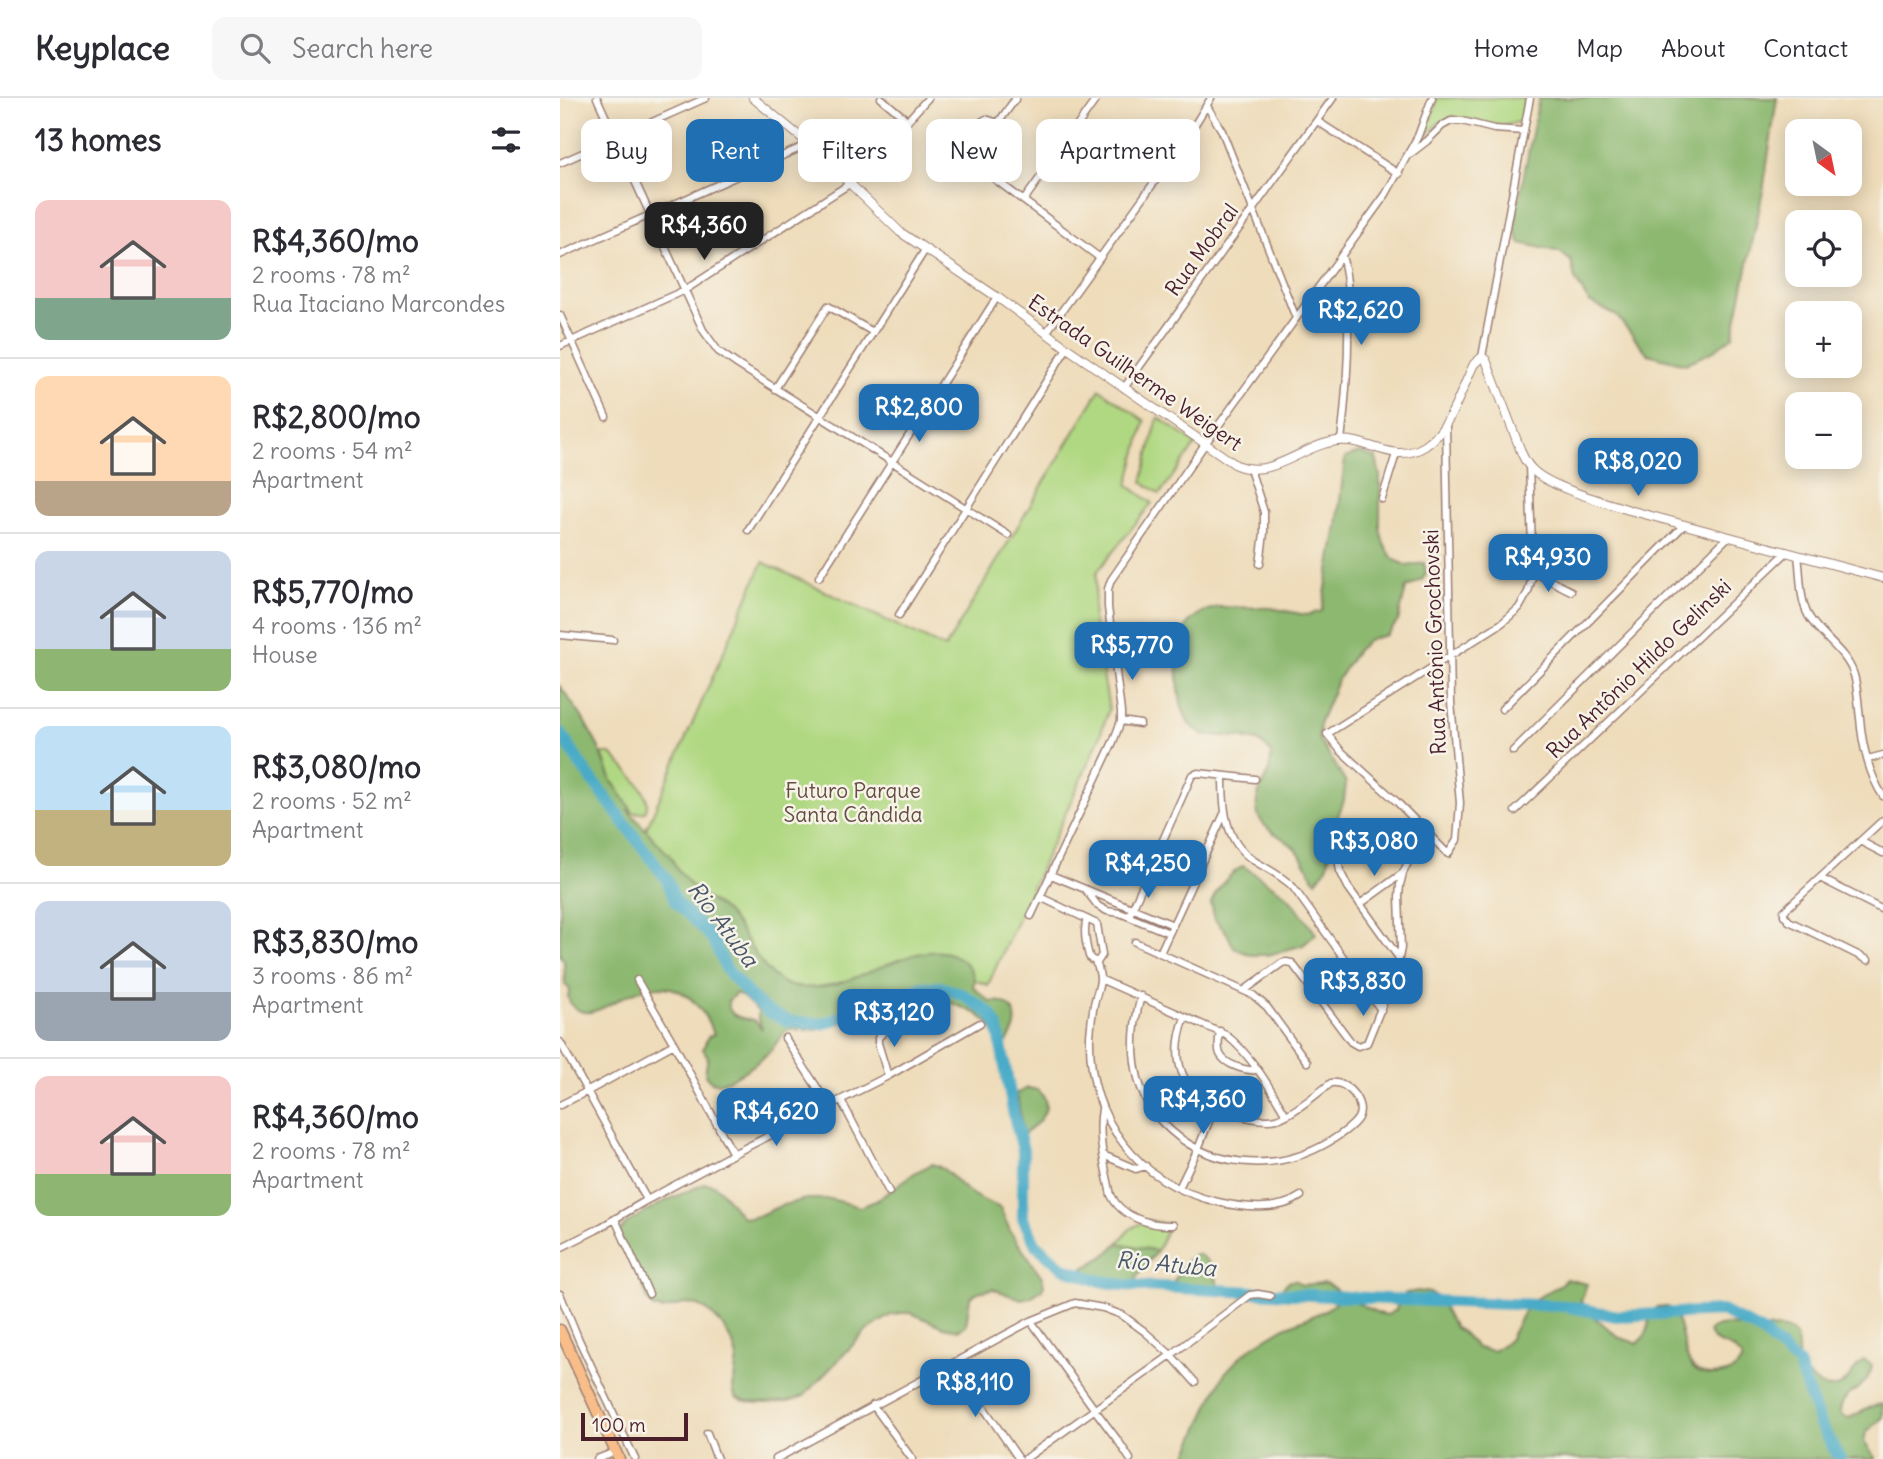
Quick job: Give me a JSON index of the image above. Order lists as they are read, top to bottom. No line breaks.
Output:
{"streets":{"street":["Rua Mobral","Estrada Guilherme Weigert","Rua Antônio Grochovski","Rua Antônio Hildo Gelinski"]},"crossings":[["Rua Mobral","Estrada Guilherme Weigert"]],"water":["Rio Atuba"],"parks":["Futuro Parque Santa Cândida"],"scale_bar":"100 m","north":"bottom right","page":{"header":"Keyplace","search":"Search here","nav":["Home","Map","About","Contact"],"heading":"13 homes","map_buttons":["+","−"],"chip":["Buy","Rent","Filters","New","Apartment"],"list":[{"name":"R$4,360/mo","note":"2 rooms · 78 m² · Rua Itaciano Marcondes"},{"name":"R$2,800/mo","note":"2 rooms · 54 m² · Apartment"},{"name":"R$5,770/mo","note":"4 rooms · 136 m² · House"},{"name":"R$3,080/mo","note":"2 rooms · 52 m² · Apartment"},{"name":"R$3,830/mo","note":"3 rooms · 86 m² · Apartment"},{"name":"R$4,360/mo","note":"2 rooms · 78 m² · Apartment"}],"price":["R$4,360","R$2,620","R$2,800","R$8,020","R$4,930","R$5,770","R$3,080","R$4,250","R$3,830","R$3,120","R$4,360","R$4,620","R$8,110"],"scale":"100 m"}}
